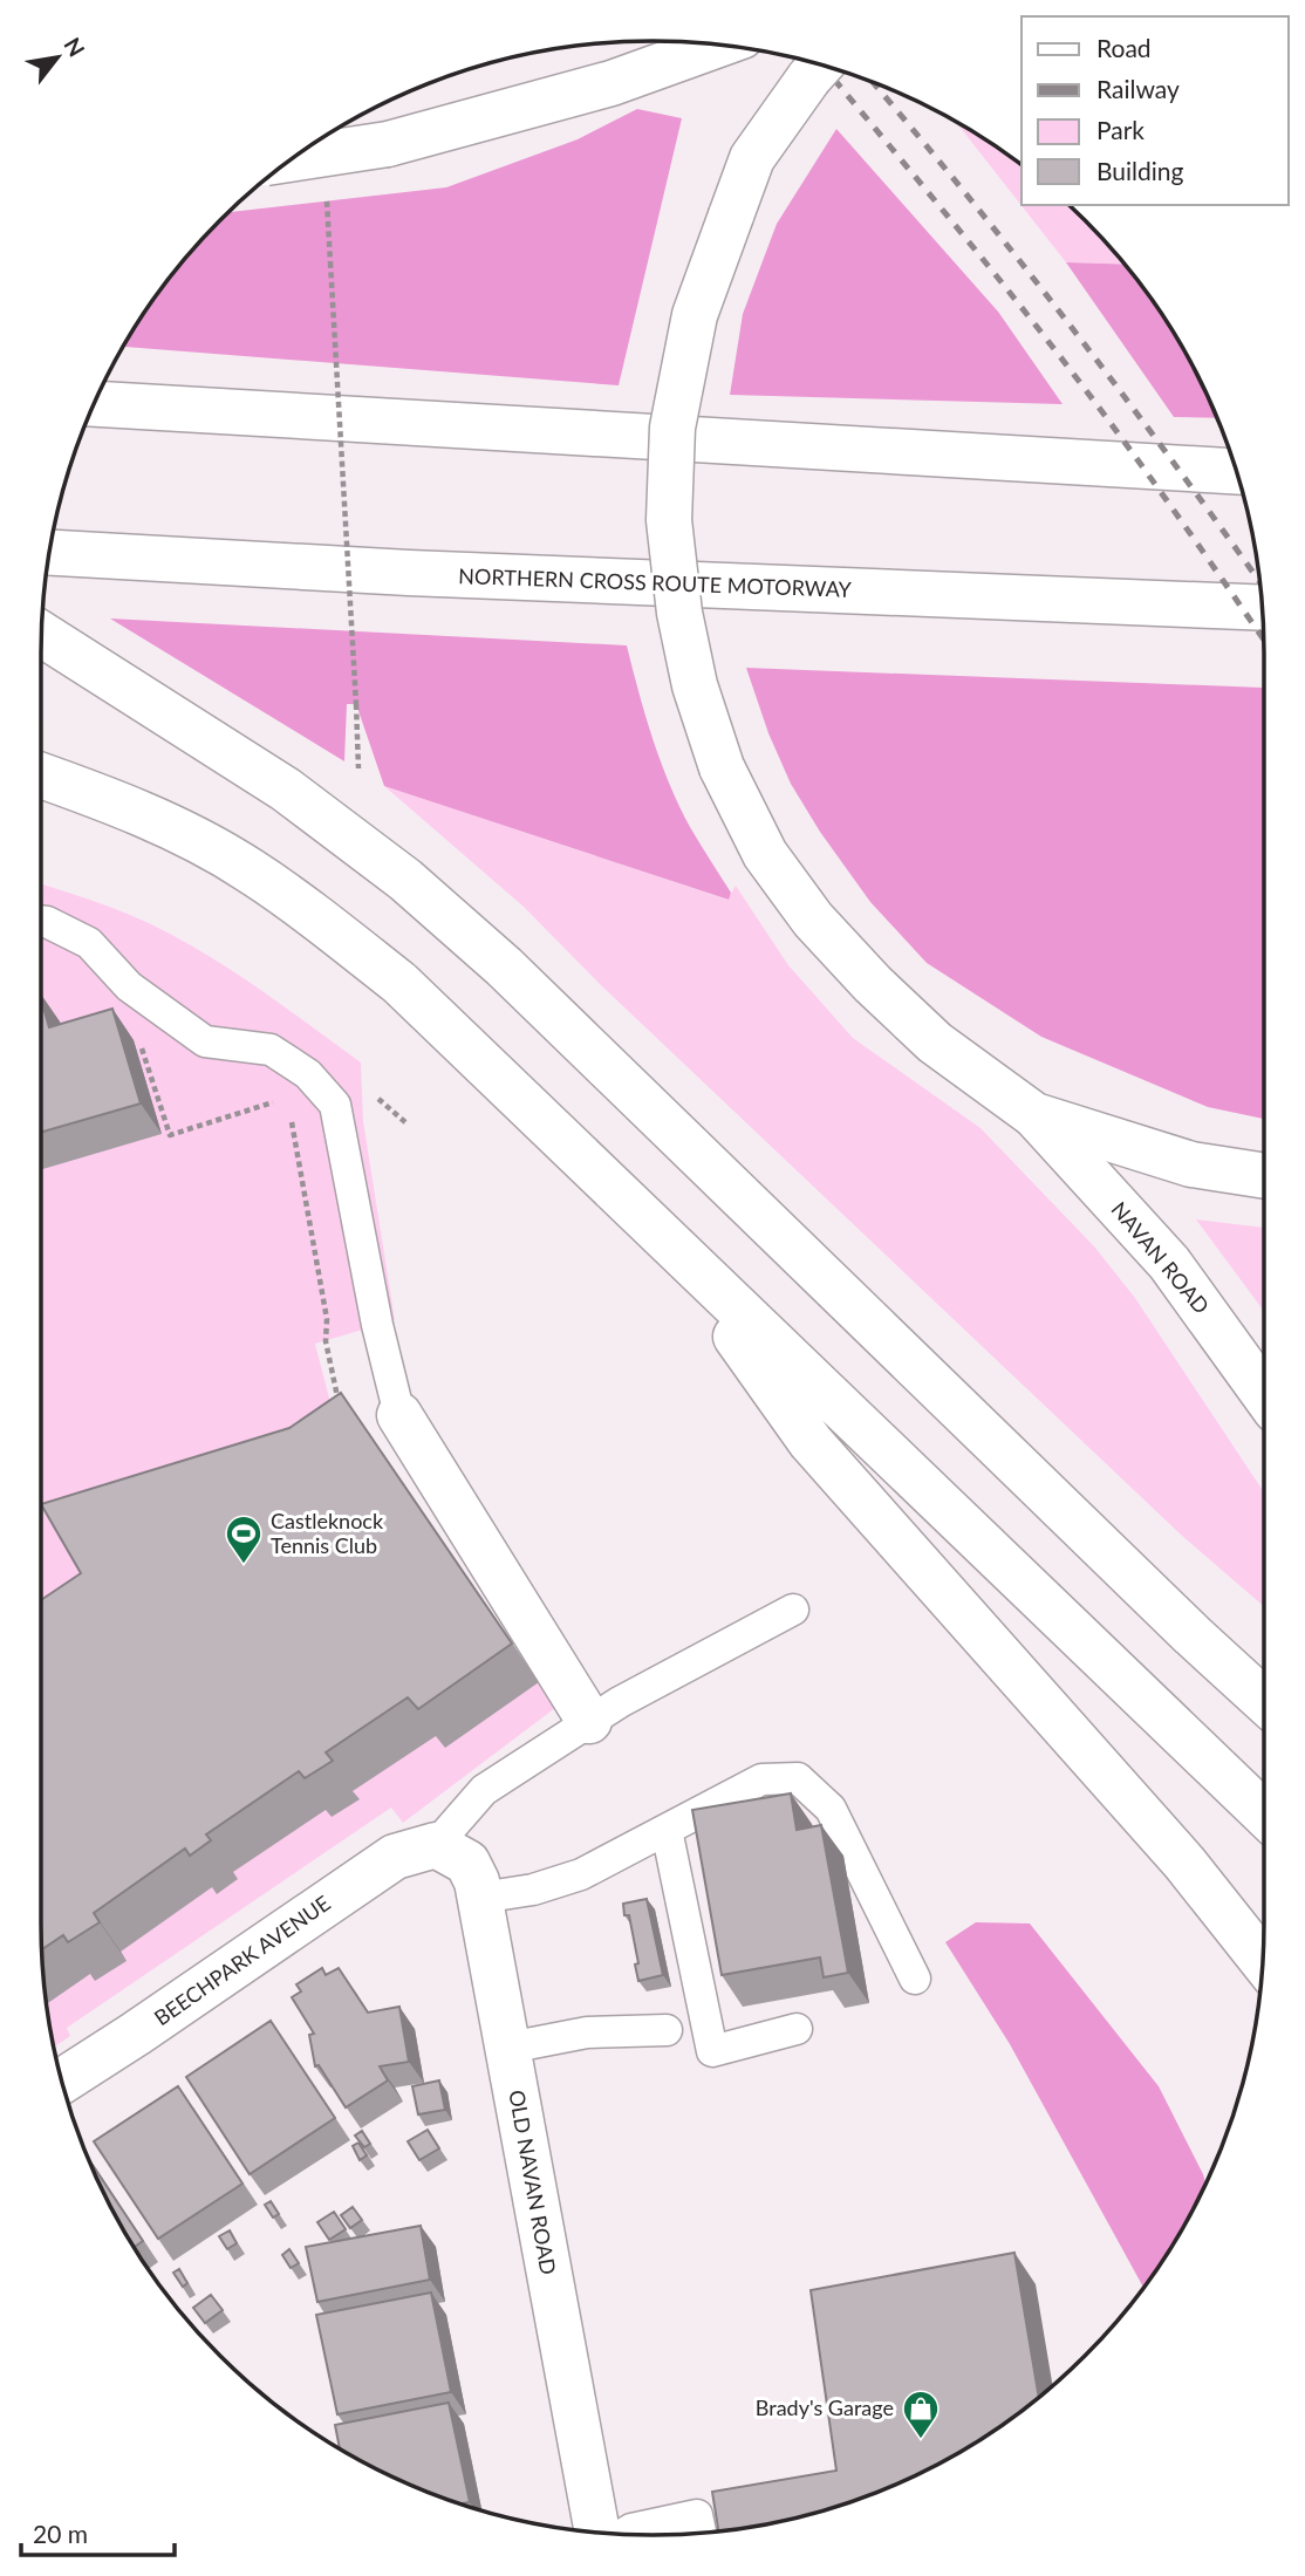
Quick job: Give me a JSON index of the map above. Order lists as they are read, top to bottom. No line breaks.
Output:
{"streets":{"main road":["NORTHERN CROSS ROUTE MOTORWAY","NAVAN ROAD","BEECHPARK AVENUE","OLD NAVAN ROAD"]},"crossings":[["BEECHPARK AVENUE","OLD NAVAN ROAD"]],"places":{"sports":["Castleknock Tennis Club"],"shop":["Brady's Garage"]},"legend":["Road","Railway","Park","Building"],"scale_bar":"20 m","north":"top right"}
